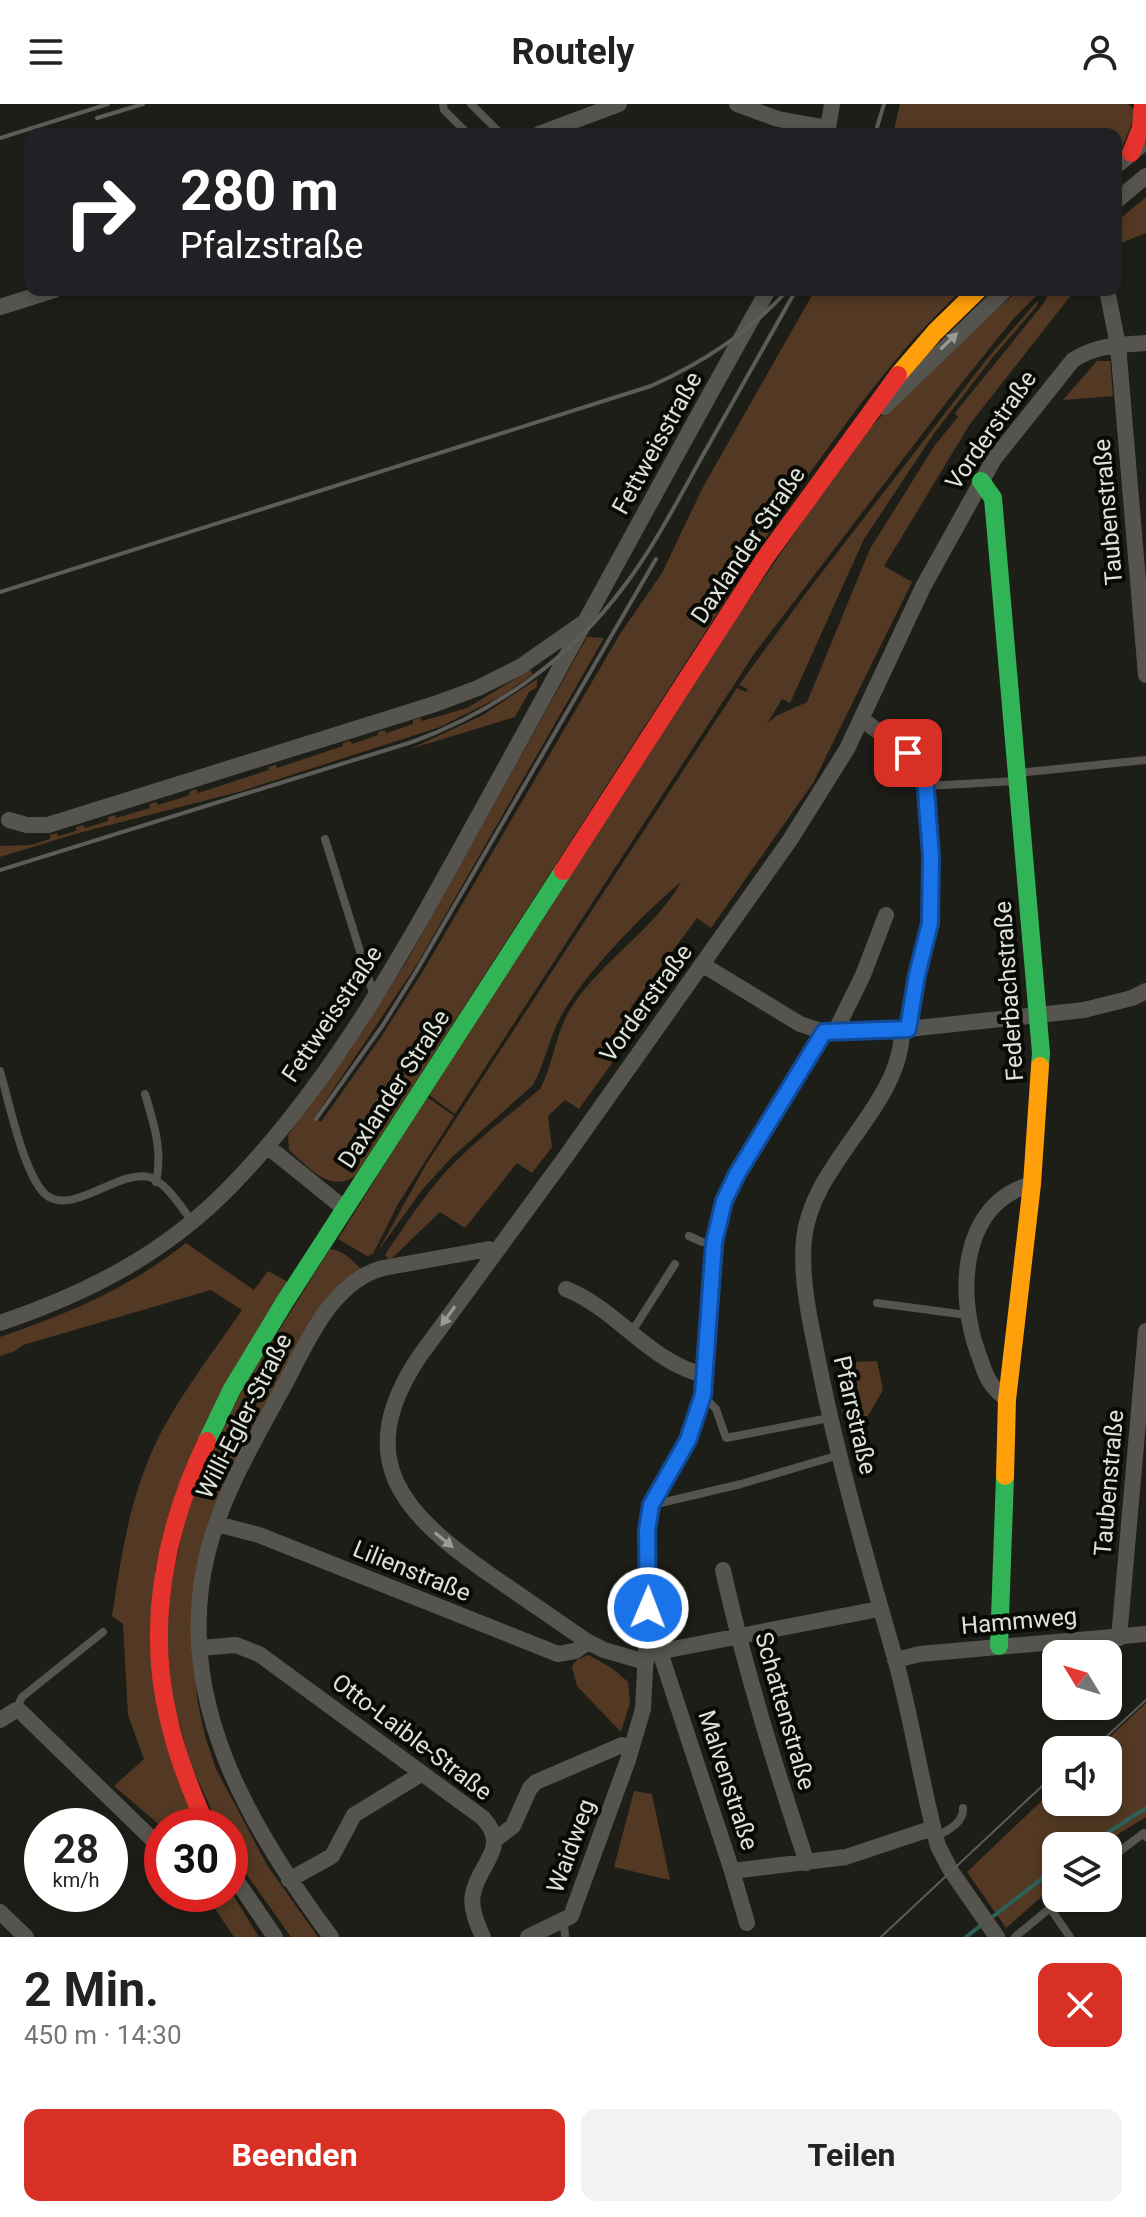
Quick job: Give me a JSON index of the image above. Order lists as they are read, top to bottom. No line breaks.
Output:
{"streets":{"street":["Vorderstraße","Fettweisstraße","Taubenstraße","Daxlander Straße","Federbachstraße","Pfarrstraße","Willi-Egler-Straße","Lilienstraße","Hammweg","Schattenstraße","Otto-Laible-Straße","Malvenstraße","Waidweg"]},"crossings":[["Vorderstraße","Taubenstraße"],["Vorderstraße","Federbachstraße"],["Vorderstraße","Pfarrstraße"],["Vorderstraße","Willi-Egler-Straße"],["Vorderstraße","Lilienstraße"],["Vorderstraße","Malvenstraße"],["Vorderstraße","Waidweg"],["Taubenstraße","Hammweg"],["Federbachstraße","Hammweg"],["Pfarrstraße","Hammweg"],["Willi-Egler-Straße","Lilienstraße"],["Willi-Egler-Straße","Otto-Laible-Straße"],["Otto-Laible-Straße","Waidweg"],["Malvenstraße","Waidweg"]],"north":"top left","page":{"header":"Routely","turn":["280 m","Pfalzstraße"],"speed":"28 km/h","limit":"30","heading":["2 Min.","450 m · 14:30"],"buttons":["Beenden","Teilen"]}}
